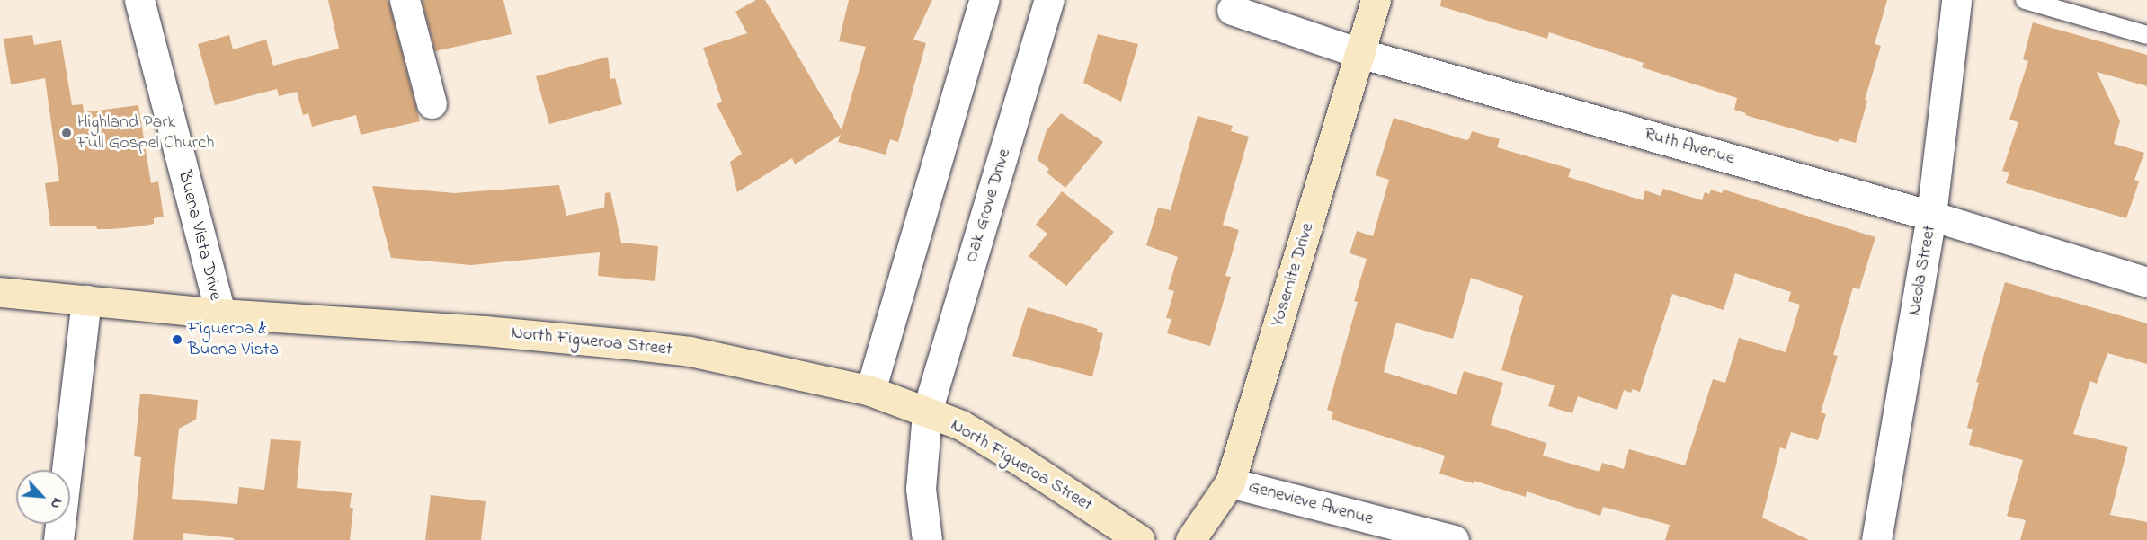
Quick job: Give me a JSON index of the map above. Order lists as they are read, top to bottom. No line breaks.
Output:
{"streets":{"main road":["Yosemite Drive","North Figueroa Street"],"street":["Ruth Avenue","Oak Grove Drive","Buena Vista Drive","Neola Street","Genevieve Avenue"]},"crossings":[["Ruth Avenue","Neola Street"],["Ruth Avenue","Yosemite Drive"],["Oak Grove Drive","North Figueroa Street"],["Buena Vista Drive","North Figueroa Street"],["Yosemite Drive","Genevieve Avenue"]],"places":["Highland Park Full Gospel Church","Figueroa & Buena Vista"],"north":"bottom right"}
